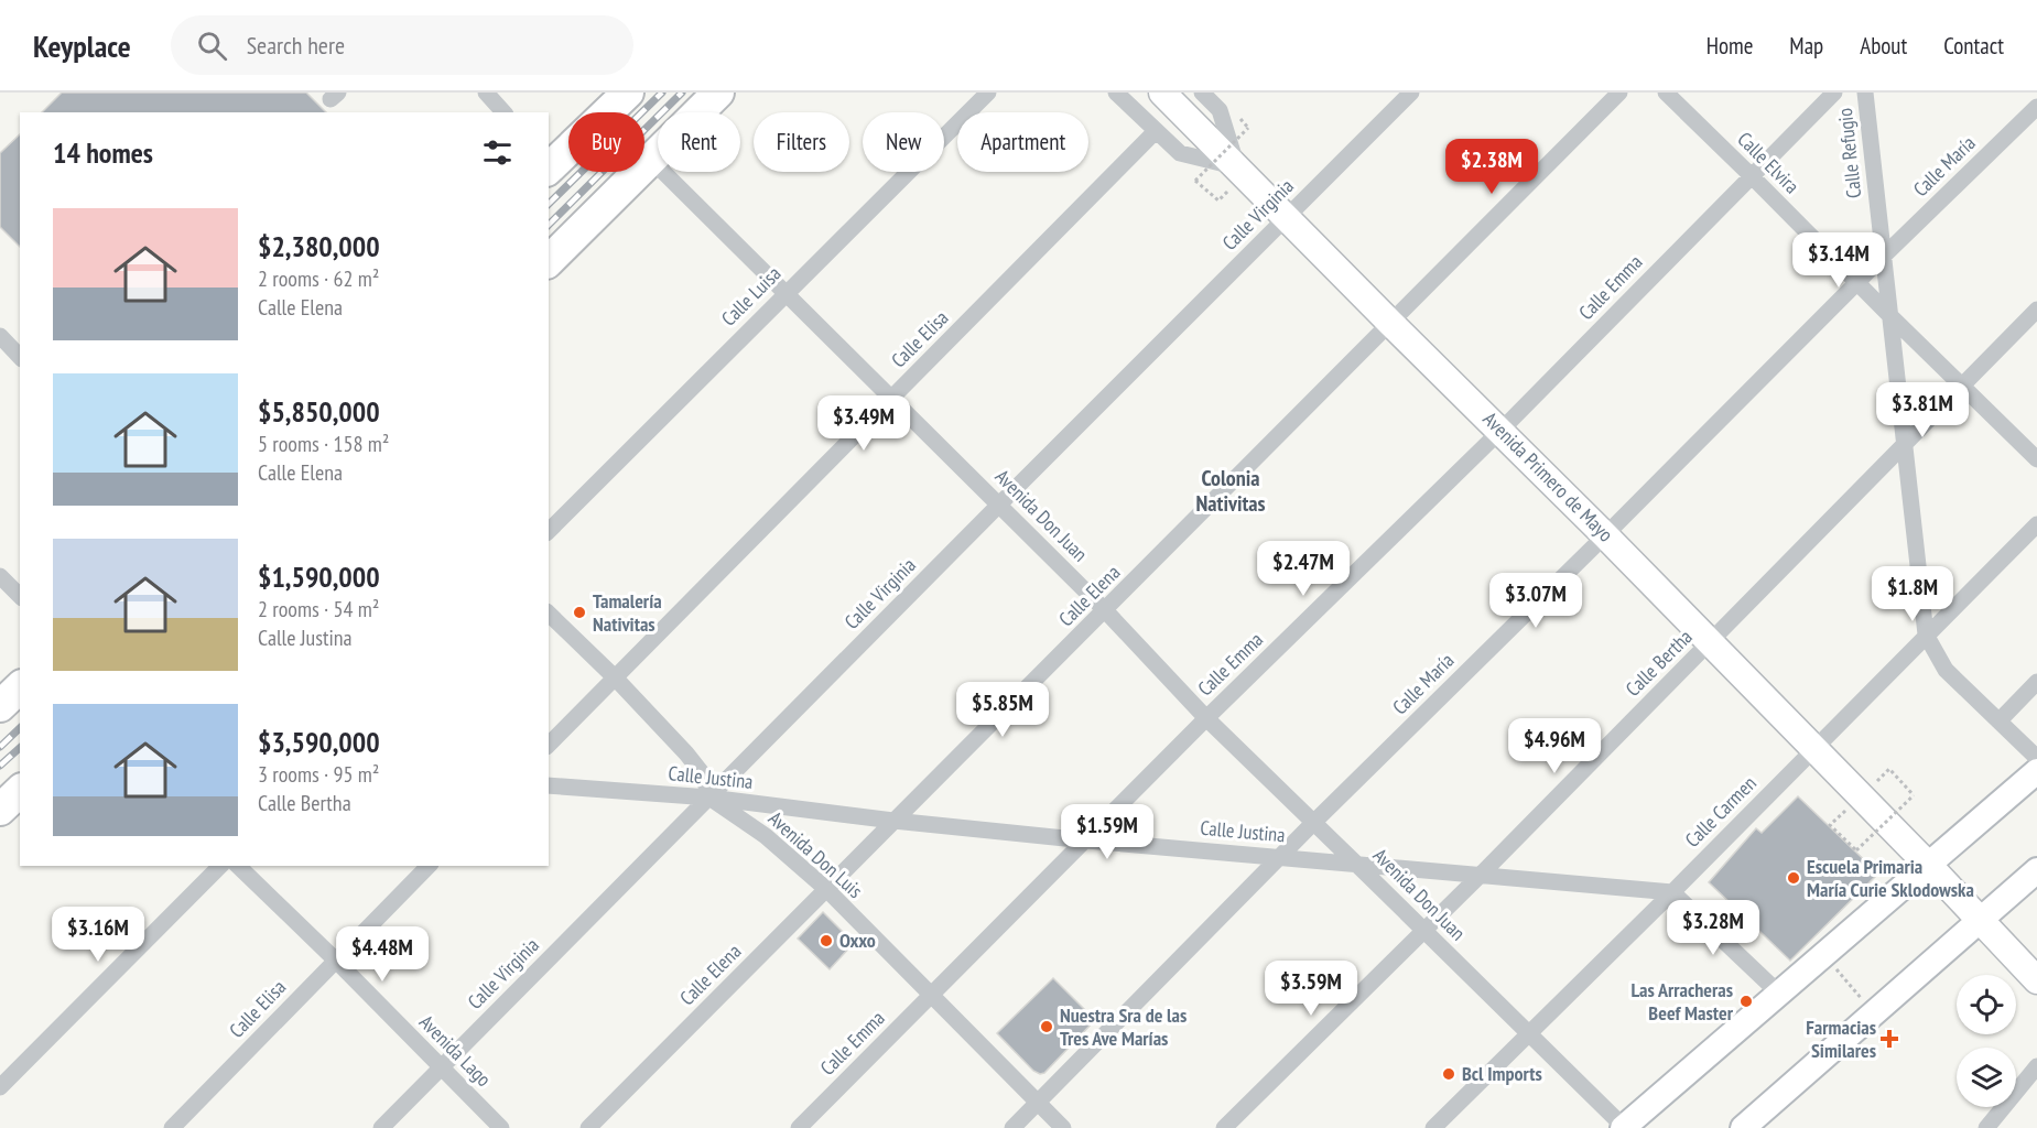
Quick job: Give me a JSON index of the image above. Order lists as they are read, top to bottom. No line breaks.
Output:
{"streets":{"main road":["Avenida Primero de Mayo"],"street":["Calle Refugio","Calle Elvira","Calle María","Calle Virginia","Calle Emma","Calle Luisa","Calle Elisa","Avenida Don Juan","Calle Elena","Calle Bertha","Calle Justina","Calle Carmen","Avenida Don Luis","Avenida Lago"]},"crossings":[["Calle Refugio","Calle Elvira"],["Calle Refugio","Calle María"],["Calle Refugio","Calle Bertha"],["Calle Refugio","Calle Carmen"],["Calle Elvira","Calle María"],["Calle Elvira","Calle Emma"],["Calle Elvira","Calle Bertha"],["Calle María","Avenida Primero de Mayo"],["Calle María","Avenida Don Juan"],["Calle María","Calle Justina"],["Calle María","Avenida Don Luis"],["Calle Virginia","Avenida Primero de Mayo"],["Calle Virginia","Avenida Don Juan"],["Calle Virginia","Calle Justina"],["Calle Virginia","Avenida Don Luis"],["Calle Virginia","Avenida Lago"],["Calle Emma","Avenida Primero de Mayo"],["Calle Emma","Avenida Don Juan"],["Calle Emma","Calle Justina"],["Calle Emma","Avenida Don Luis"],["Calle Luisa","Avenida Don Juan"],["Calle Elisa","Avenida Don Juan"],["Calle Elisa","Avenida Lago"],["Avenida Primero de Mayo","Calle Elena"],["Avenida Primero de Mayo","Calle Bertha"],["Avenida Primero de Mayo","Calle Carmen"],["Avenida Don Juan","Calle Elena"],["Avenida Don Juan","Calle Bertha"],["Avenida Don Juan","Calle Justina"],["Avenida Don Juan","Calle Carmen"],["Calle Elena","Calle Justina"],["Calle Elena","Avenida Don Luis"],["Calle Bertha","Calle Justina"],["Calle Justina","Calle Carmen"],["Calle Justina","Avenida Don Luis"]],"districts":["Colonia Nativitas"],"places":{"other":["Tamalería Nativitas","Escuela Primaria María Curie Sklodowska","Oxxo","Las Arracheras Beef Master","Nuestra Sra de las Tres Ave Marías","Bcl Imports"],"health":["Farmacias Similares"]},"page":{"header":"Keyplace","search":"Search here","nav":["Home","Map","About","Contact"],"chip":["Buy","Rent","Filters","New","Apartment"],"heading":"14 homes","price":["$2.38M","$3.14M","$3.81M","$3.49M","$2.47M","$1.8M","$3.07M","$5.85M","$4.96M","$1.59M","$3.28M","$3.16M","$4.48M","$3.59M"],"list":[{"name":"$2,380,000","note":"2 rooms · 62 m² · Calle Elena"},{"name":"$5,850,000","note":"5 rooms · 158 m² · Calle Elena"},{"name":"$1,590,000","note":"2 rooms · 54 m² · Calle Justina"},{"name":"$3,590,000","note":"3 rooms · 95 m² · Calle Bertha"}]}}
